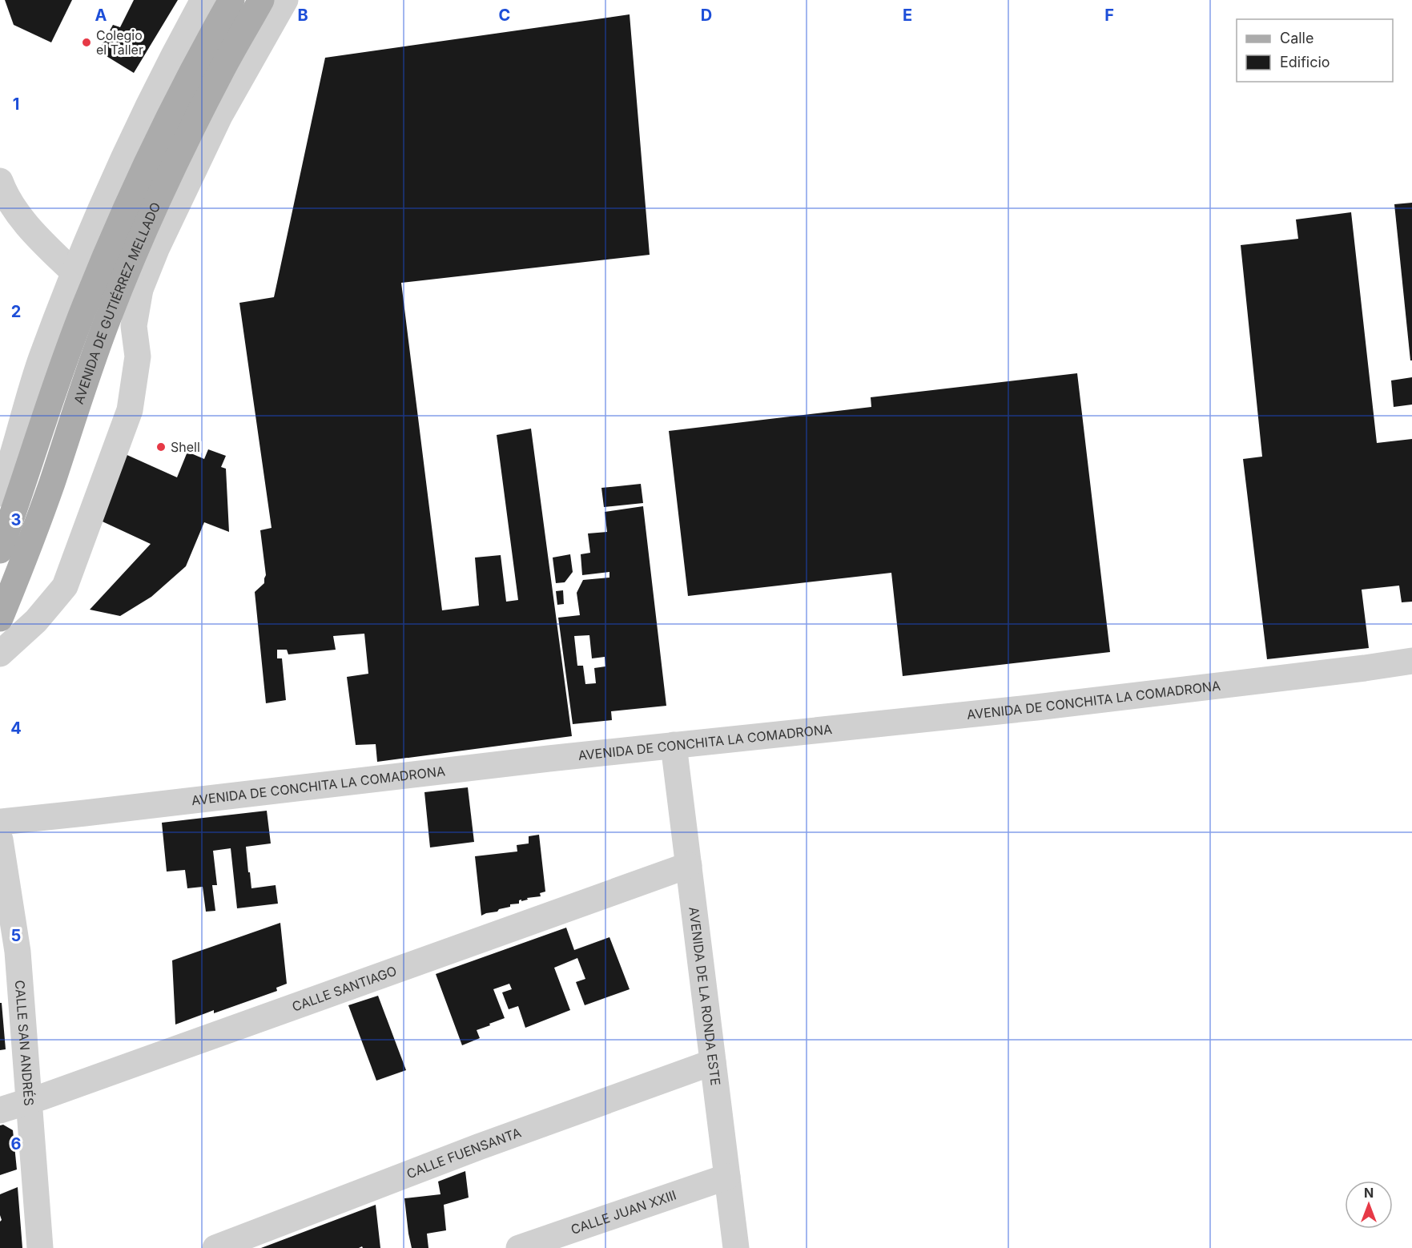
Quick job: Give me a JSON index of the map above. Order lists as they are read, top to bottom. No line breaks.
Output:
{"streets":{"main road":["AVENIDA DE GUTIÉRREZ MELLADO"],"street":["AVENIDA DE CONCHITA LA COMADRONA","CALLE SANTIAGO","AVENIDA DE LA RONDA ESTE","CALLE SAN ANDRÉS","CALLE FUENSANTA","CALLE JUAN XXIII"]},"crossings":[["AVENIDA DE CONCHITA LA COMADRONA","AVENIDA DE LA RONDA ESTE"],["CALLE SANTIAGO","AVENIDA DE LA RONDA ESTE"],["CALLE SANTIAGO","CALLE SAN ANDRÉS"],["AVENIDA DE LA RONDA ESTE","CALLE FUENSANTA"],["AVENIDA DE LA RONDA ESTE","CALLE JUAN XXIII"]],"places":["Colegio el Taller","Shell"],"legend":["Calle","Edificio"],"north":"top","grid":{"columns":["A","B","C","D","E","F"],"rows":["1","2","3","4","5","6"]}}
